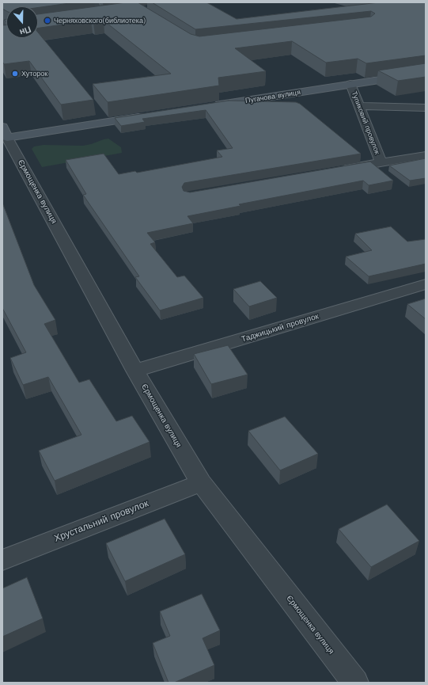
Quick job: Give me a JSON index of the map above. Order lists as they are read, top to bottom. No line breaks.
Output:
{"streets":{"street":["Пугачова вулиця","Тупиковий провулок","Єрмощенка вулиця","Таджицький провулок","Хрустальний провулок"]},"crossings":[["Пугачова вулиця","Тупиковий провулок"],["Єрмощенка вулиця","Таджицький провулок"],["Єрмощенка вулиця","Хрустальний провулок"]],"places":["Черняховского(библиотека)","Хуторок"],"north":"bottom"}
